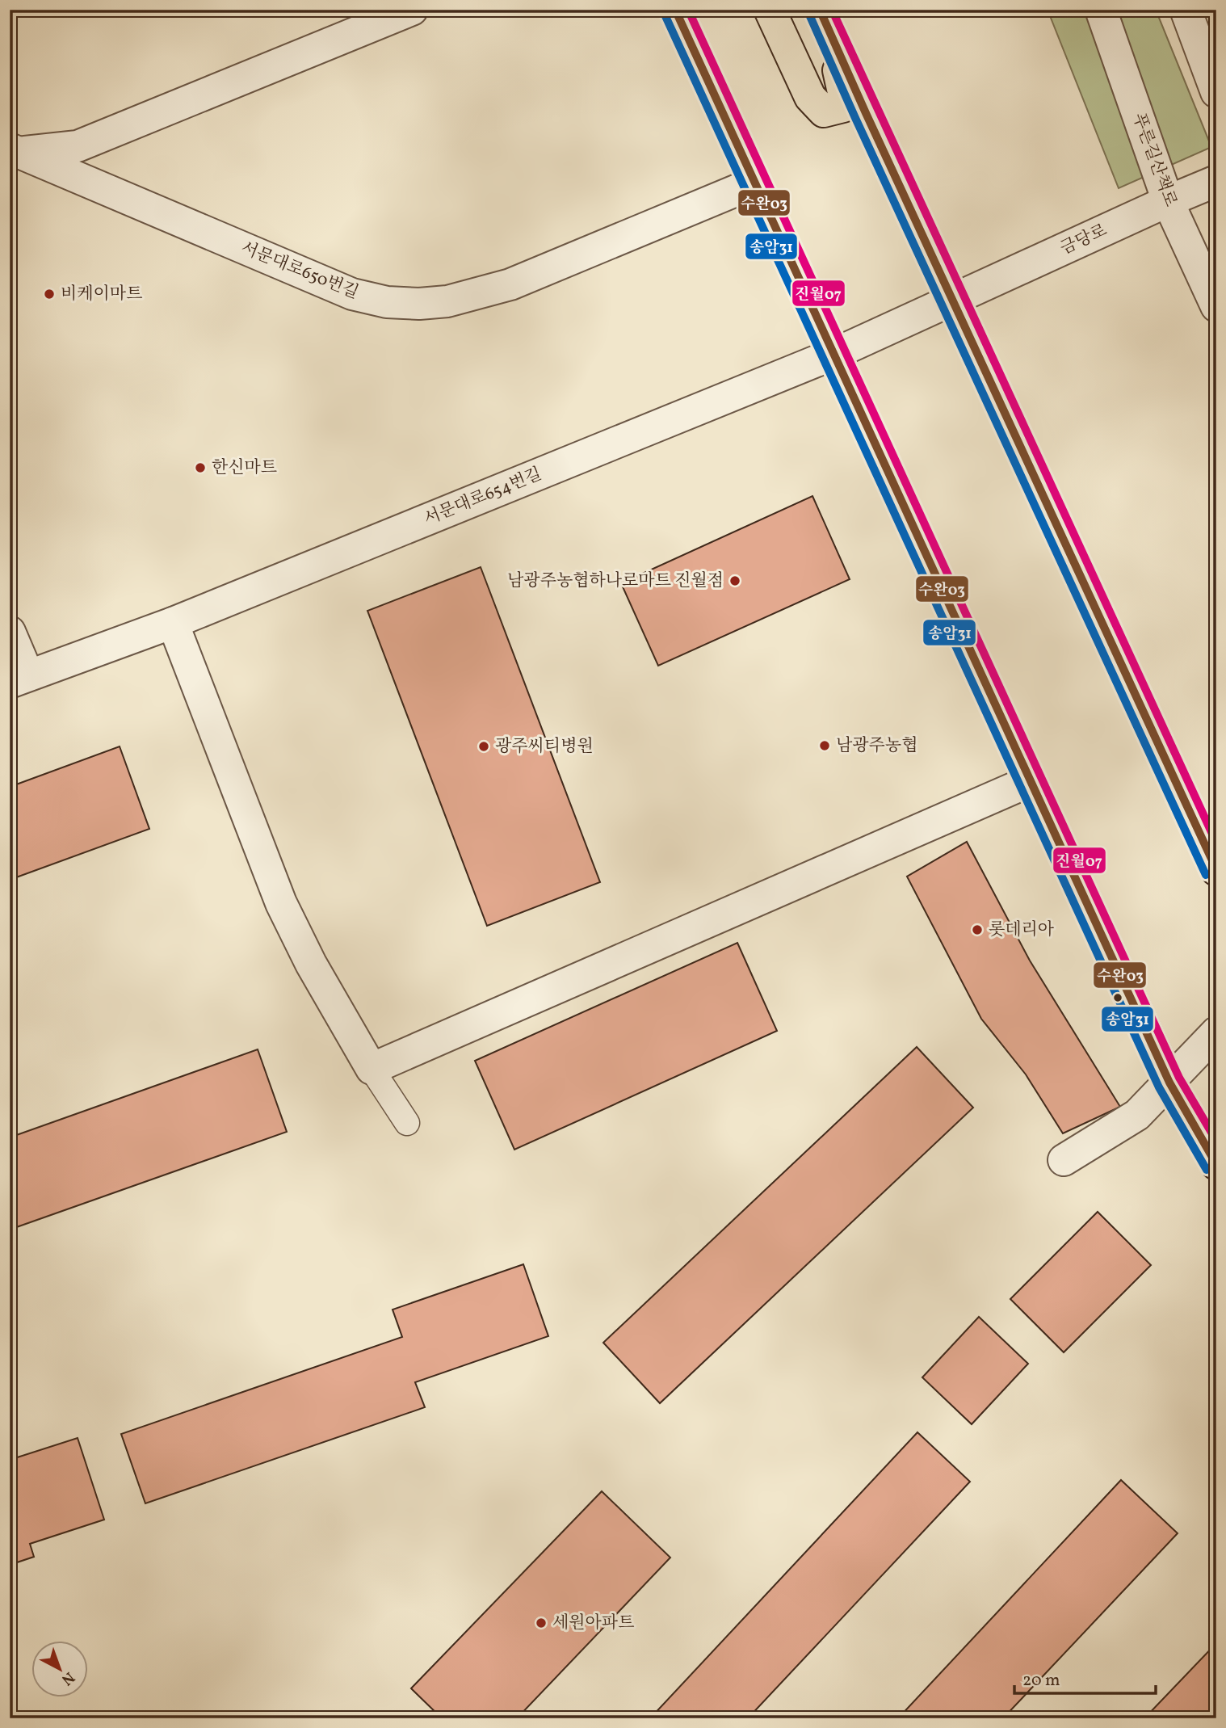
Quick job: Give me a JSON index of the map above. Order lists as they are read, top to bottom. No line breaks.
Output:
{"streets":{"street":["푸른길산책로","금당로","서문대로650번길","서문대로654번길"]},"crossings":[["푸른길산책로","금당로"],["금당로","서문대로654번길"]],"places":["비케이마트","한신마트","남광주농협하나로마트 진월점","남광주농협","광주씨티병원","롯데리아","세원아파트"],"lines":["transit line 수완03","transit line 진월07","transit line 송암31"],"scale_bar":"20 m","north":"bottom right"}
